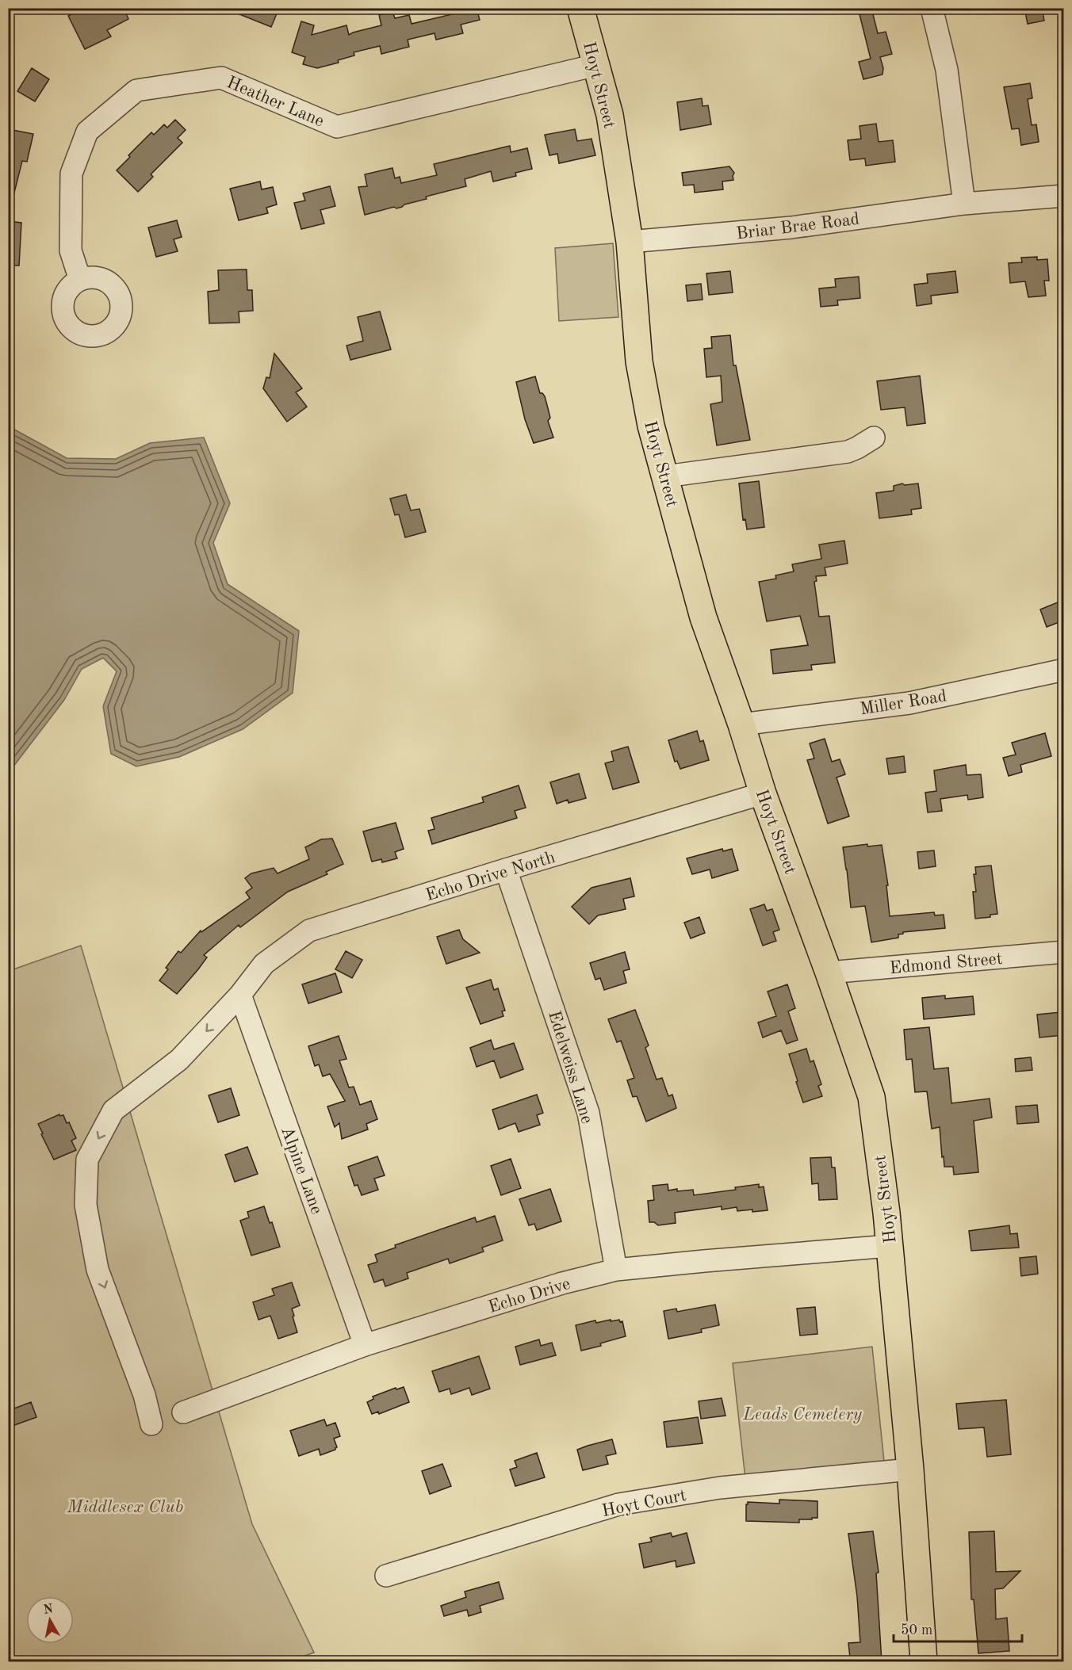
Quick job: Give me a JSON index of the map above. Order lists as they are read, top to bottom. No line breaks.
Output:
{"streets":{"main road":["Hoyt Street"],"street":["Heather Lane","Briar Brae Road","Miller Road","Echo Drive North","Edmond Street","Edelweiss Lane","Alpine Lane","Echo Drive","Hoyt Court"]},"crossings":[["Hoyt Street","Heather Lane"],["Hoyt Street","Briar Brae Road"],["Hoyt Street","Miller Road"],["Hoyt Street","Echo Drive North"],["Hoyt Street","Edmond Street"],["Hoyt Street","Echo Drive"],["Hoyt Street","Hoyt Court"],["Echo Drive North","Edelweiss Lane"],["Echo Drive North","Alpine Lane"],["Edelweiss Lane","Echo Drive"],["Alpine Lane","Echo Drive"]],"one_way":["Echo Drive North"],"parks":["Leads Cemetery","Middlesex Club"],"scale_bar":"50 m","north":"top"}
